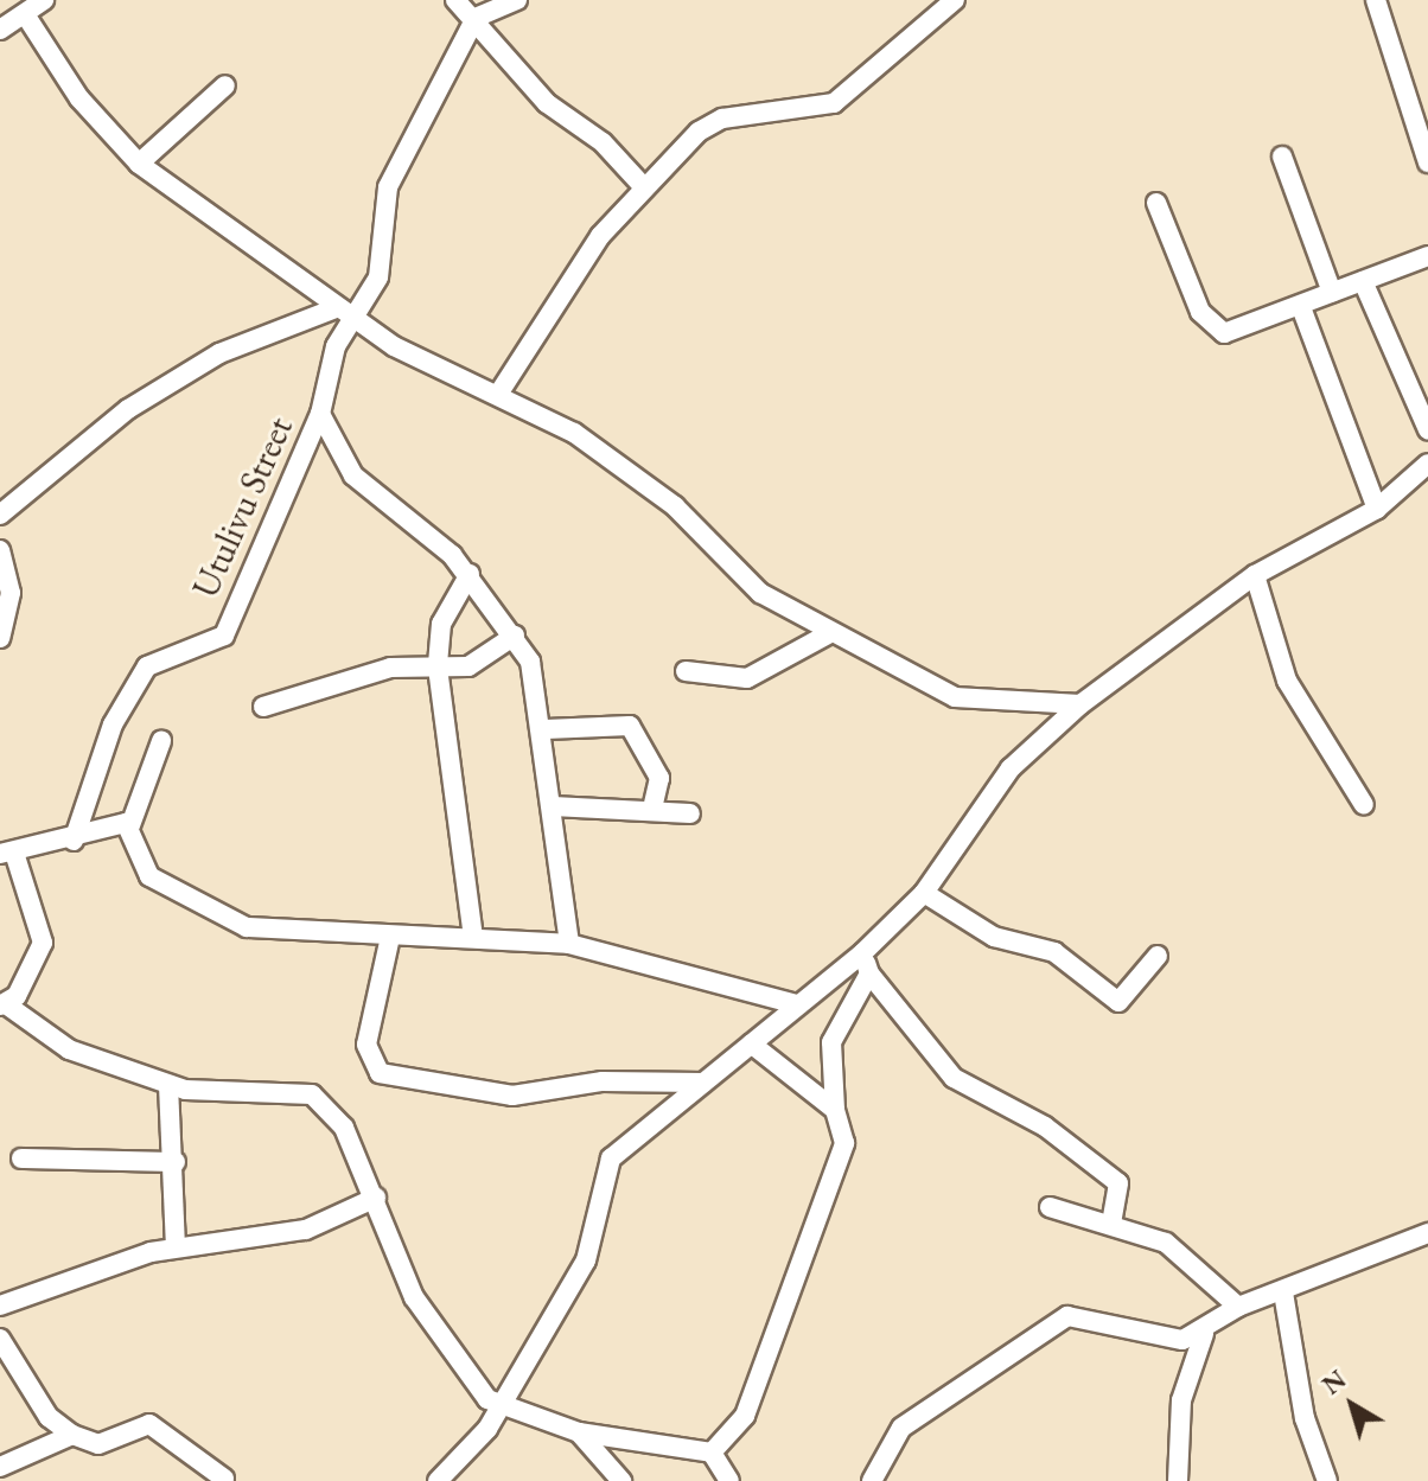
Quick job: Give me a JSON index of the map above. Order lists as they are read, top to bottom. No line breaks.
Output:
{"streets":{"street":["Utulivu Street"]},"north":"top left"}
